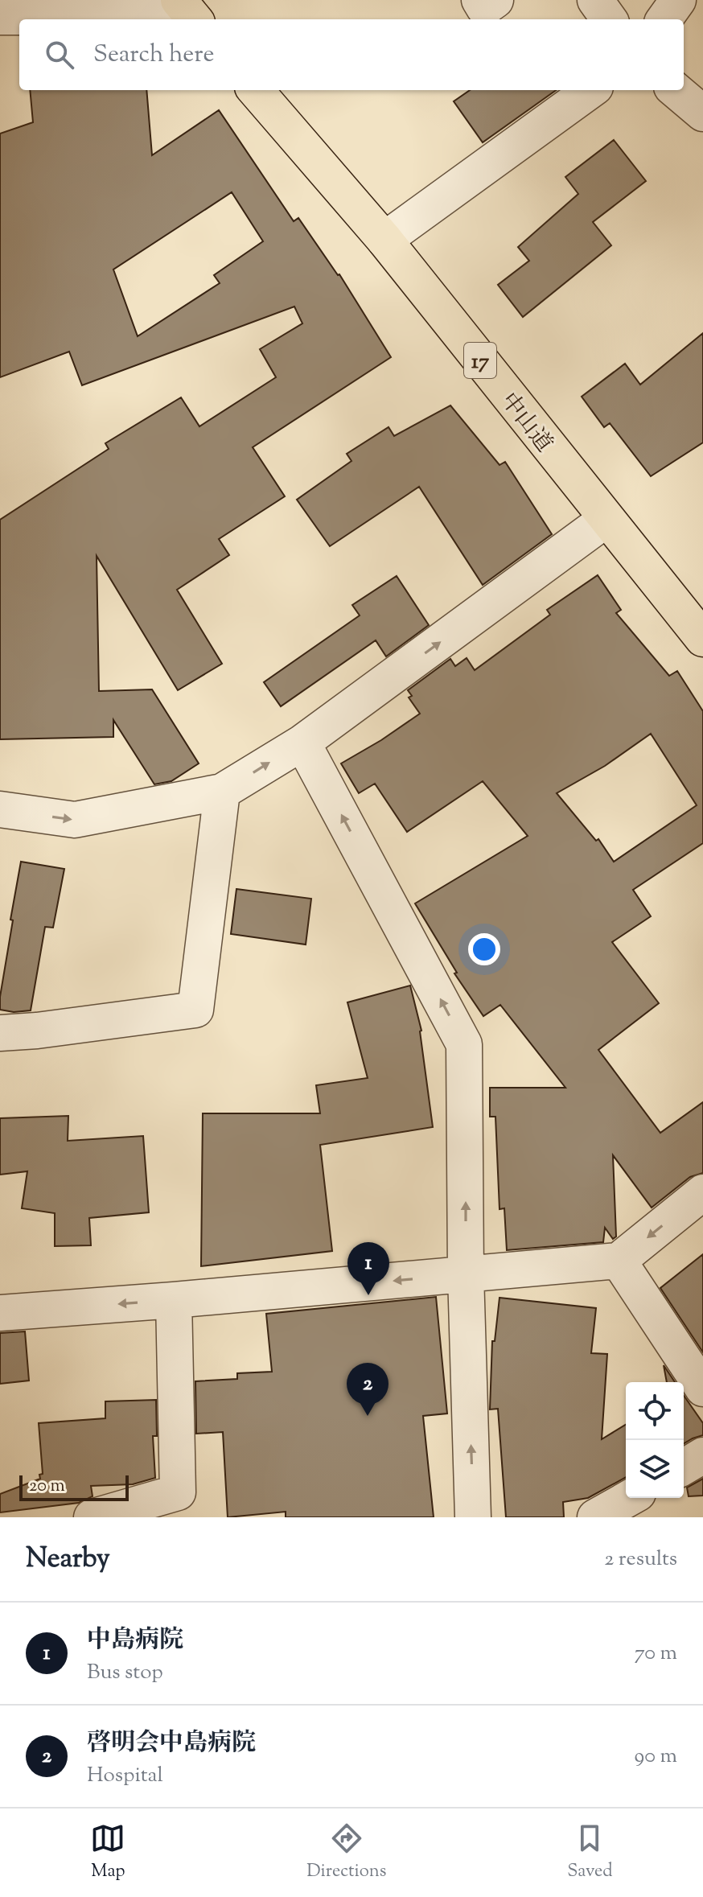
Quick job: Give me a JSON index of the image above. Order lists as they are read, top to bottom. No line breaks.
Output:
{"streets":{"highway":["17","中山道"]},"scale_bar":"20 m","page":{"search":"Search here","pins":["1","2"],"scale":"20 m","heading":["Nearby","2 results"],"list":[{"mark":"1","name":"中島病院","note":"Bus stop","value":"70 m"},{"mark":"2","name":"啓明会中島病院","note":"Hospital","value":"90 m"}],"nav":["Map","Directions","Saved"]}}
